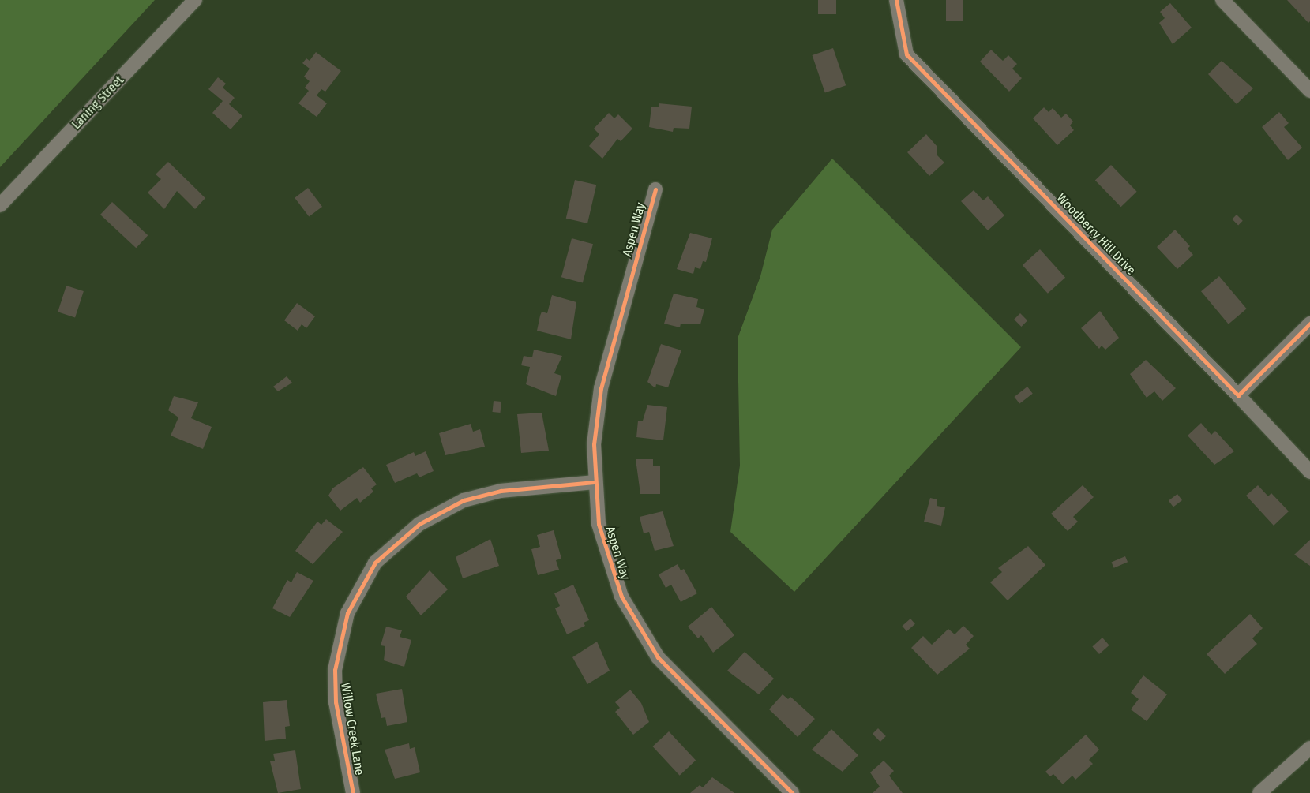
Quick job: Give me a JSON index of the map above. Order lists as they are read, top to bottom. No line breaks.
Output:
{"streets":{"street":["Laning Street","Aspen Way","Woodberry Hill Drive","Willow Creek Lane"]},"crossings":[["Aspen Way","Willow Creek Lane"]]}
